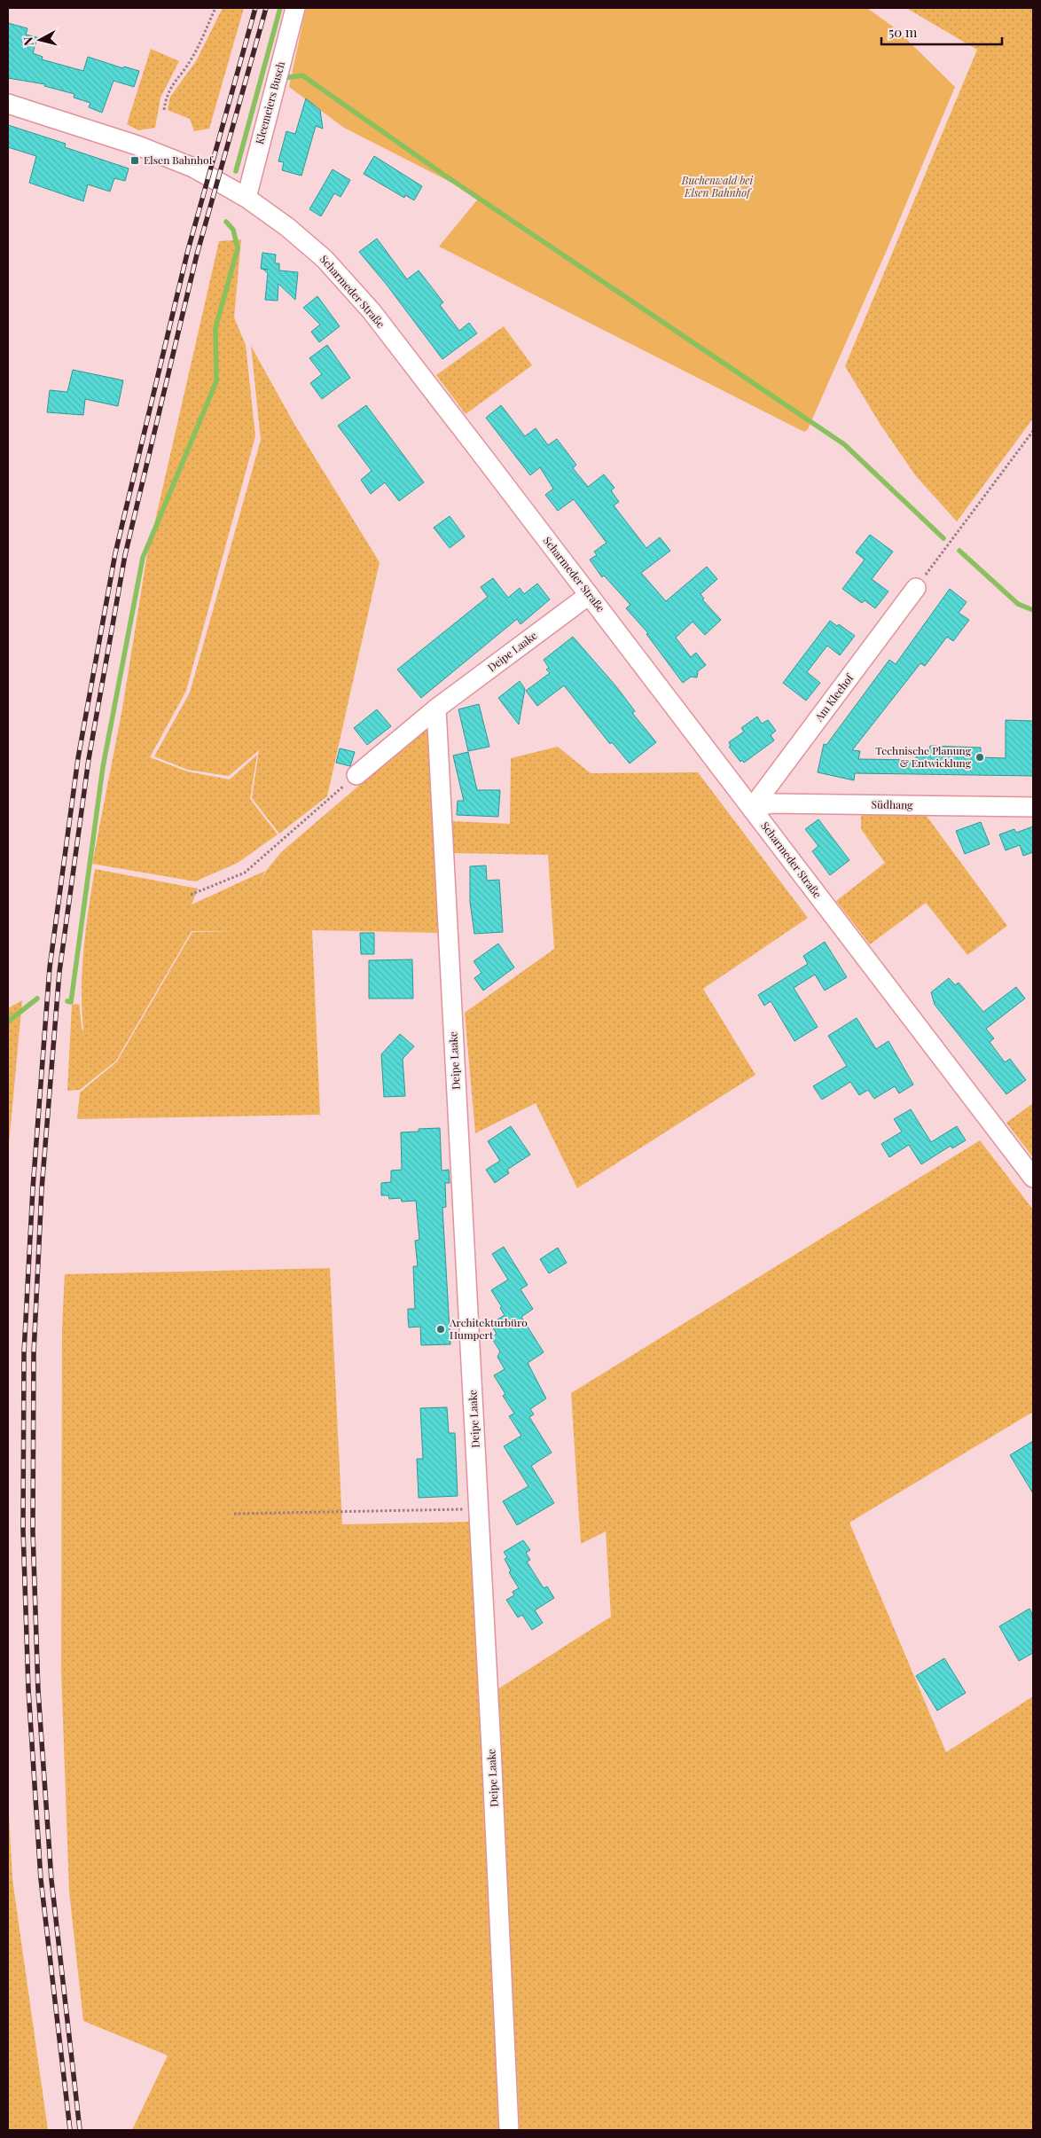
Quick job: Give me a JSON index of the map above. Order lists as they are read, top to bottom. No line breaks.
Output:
{"streets":{"street":["Kleemeiers Busch","Scharmeder Straße","Deipe Laake","Am Kleehof","Südhang"]},"crossings":[["Kleemeiers Busch","Scharmeder Straße"],["Scharmeder Straße","Deipe Laake"],["Scharmeder Straße","Am Kleehof"],["Scharmeder Straße","Südhang"],["Am Kleehof","Südhang"]],"parks":["Buchenwald bei Elsen Bahnhof"],"places":{"transit":["Elsen Bahnhof"],"other":["Technische Planung & Entwicklung","Architekturbüro Humpert"]},"scale_bar":"50 m","north":"left"}
